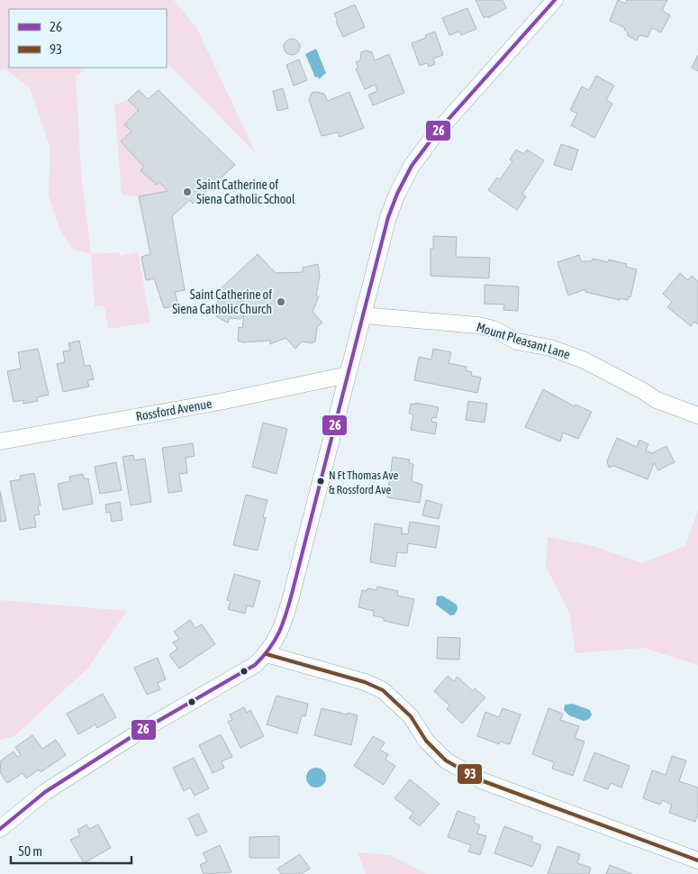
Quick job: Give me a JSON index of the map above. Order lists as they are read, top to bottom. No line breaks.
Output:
{"streets":{"street":["Mount Pleasant Lane","Rossford Avenue"]},"places":["Saint Catherine of Siena Catholic School","Saint Catherine of Siena Catholic Church","N Ft Thomas Ave & Rossford Ave"],"lines":["transit line 26","transit line 93"],"legend":["26","93"],"scale_bar":"50 m"}
